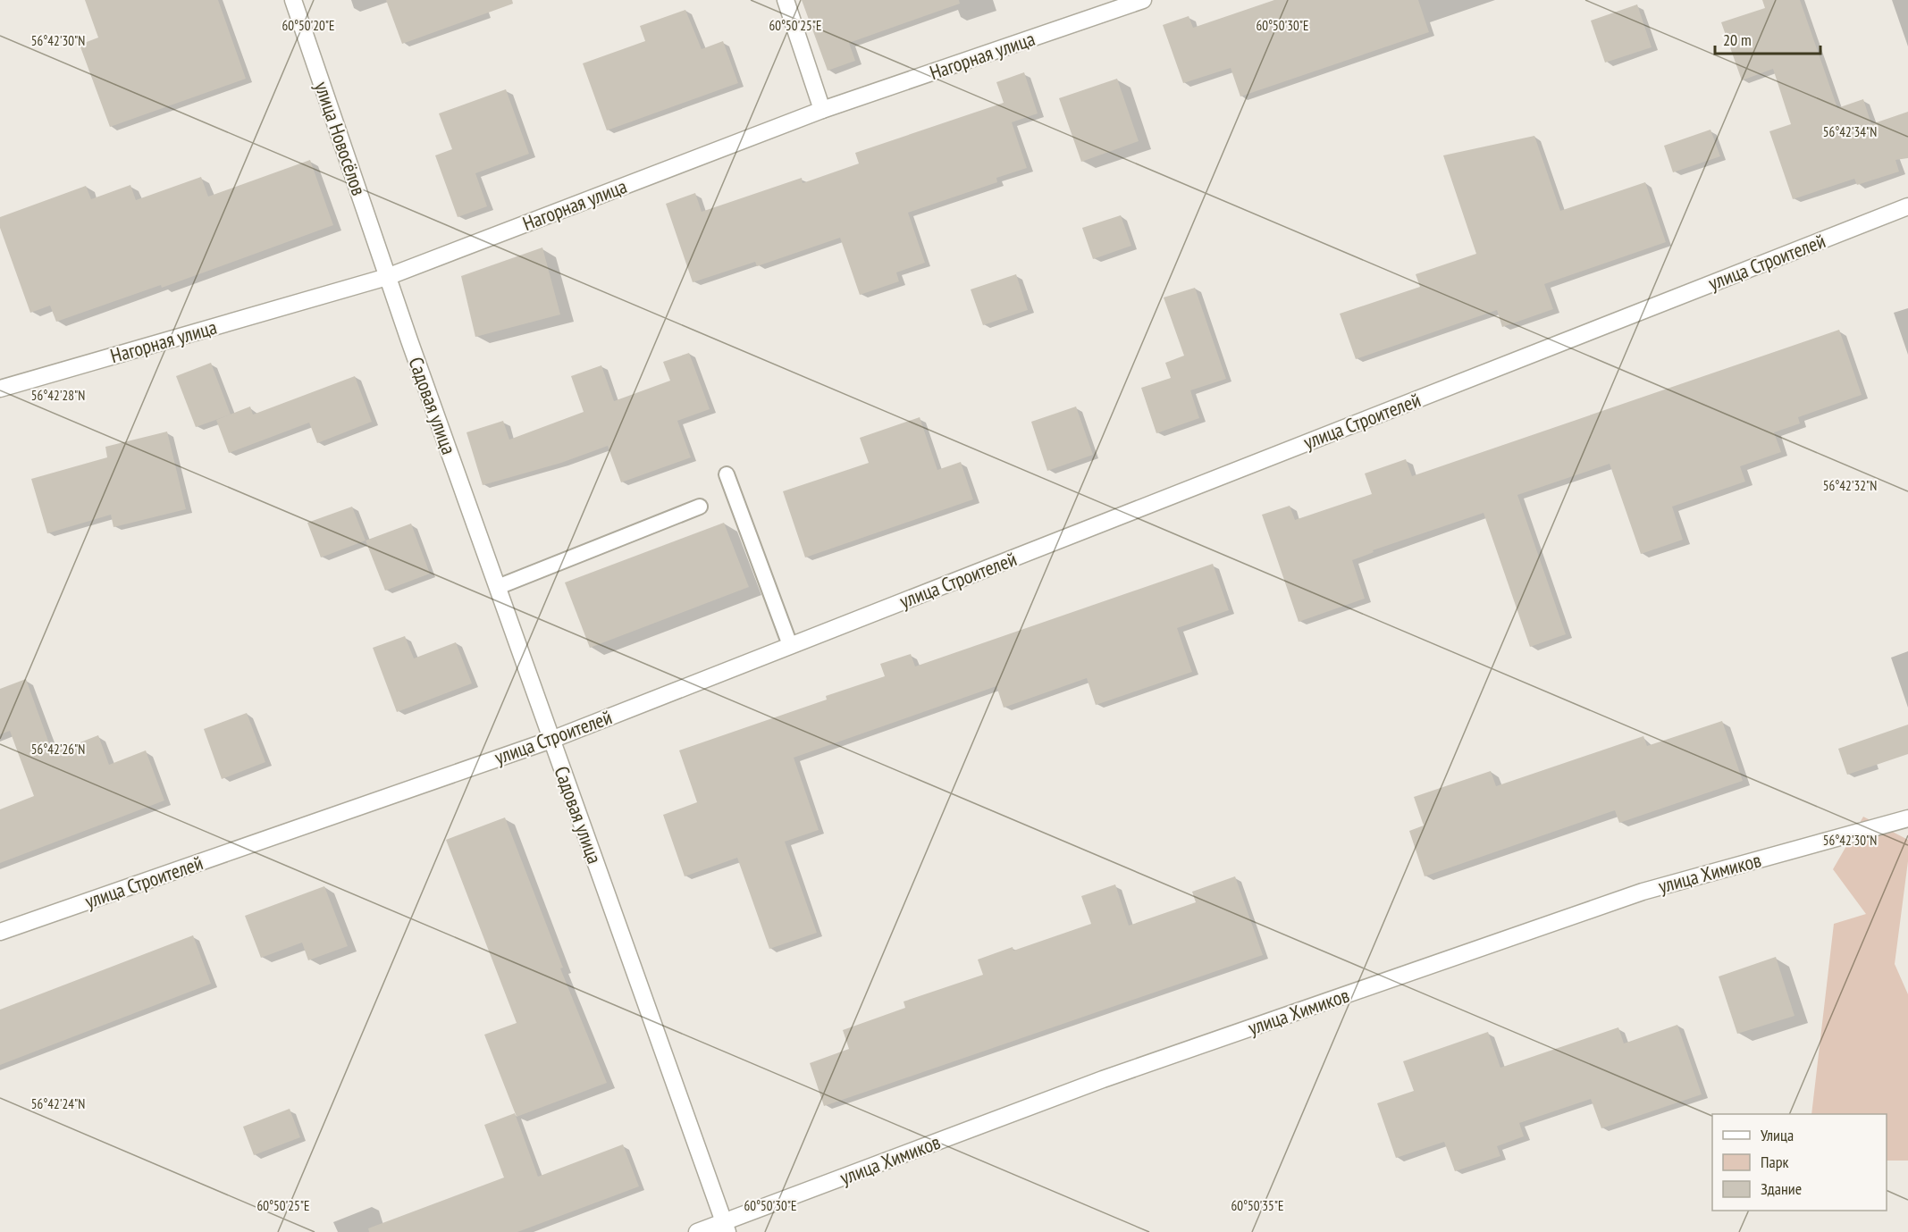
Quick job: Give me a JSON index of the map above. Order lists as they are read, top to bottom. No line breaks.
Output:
{"streets":{"street":["Нагорная улица","улица Новосёлов","улица Строителей","Садовая улица","улица Химиков"]},"crossings":[["Нагорная улица","улица Новосёлов"],["Нагорная улица","Садовая улица"],["улица Новосёлов","Садовая улица"],["улица Строителей","Садовая улица"],["Садовая улица","улица Химиков"]],"legend":["Улица","Парк","Здание"],"scale_bar":"20 m","coordinates":["60°50'20\"E","60°50'25\"E","60°50'30\"E","56°42'30\"N","56°42'34\"N","56°42'28\"N","56°42'32\"N","56°42'26\"N","56°42'24\"N","60°50'35\"E"]}
